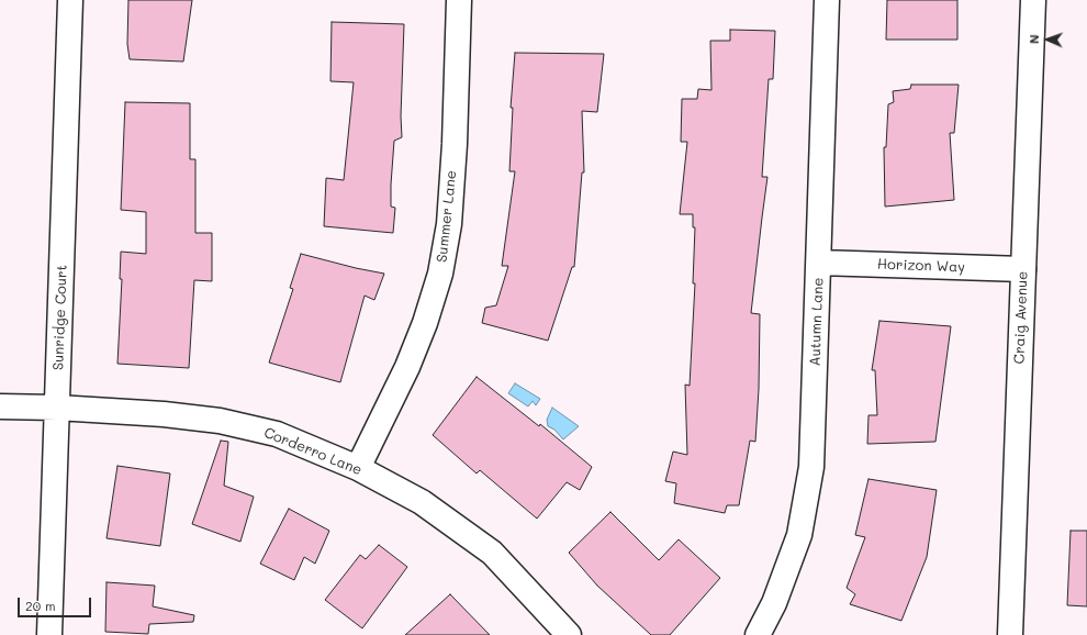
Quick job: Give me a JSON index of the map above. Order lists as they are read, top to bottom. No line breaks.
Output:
{"streets":{"street":["Summer Lane","Horizon Way","Sunridge Court","Craig Avenue","Autumn Lane","Corderro Lane"]},"crossings":[["Summer Lane","Corderro Lane"],["Horizon Way","Craig Avenue"],["Horizon Way","Autumn Lane"],["Sunridge Court","Corderro Lane"]],"scale_bar":"20 m","north":"left"}
